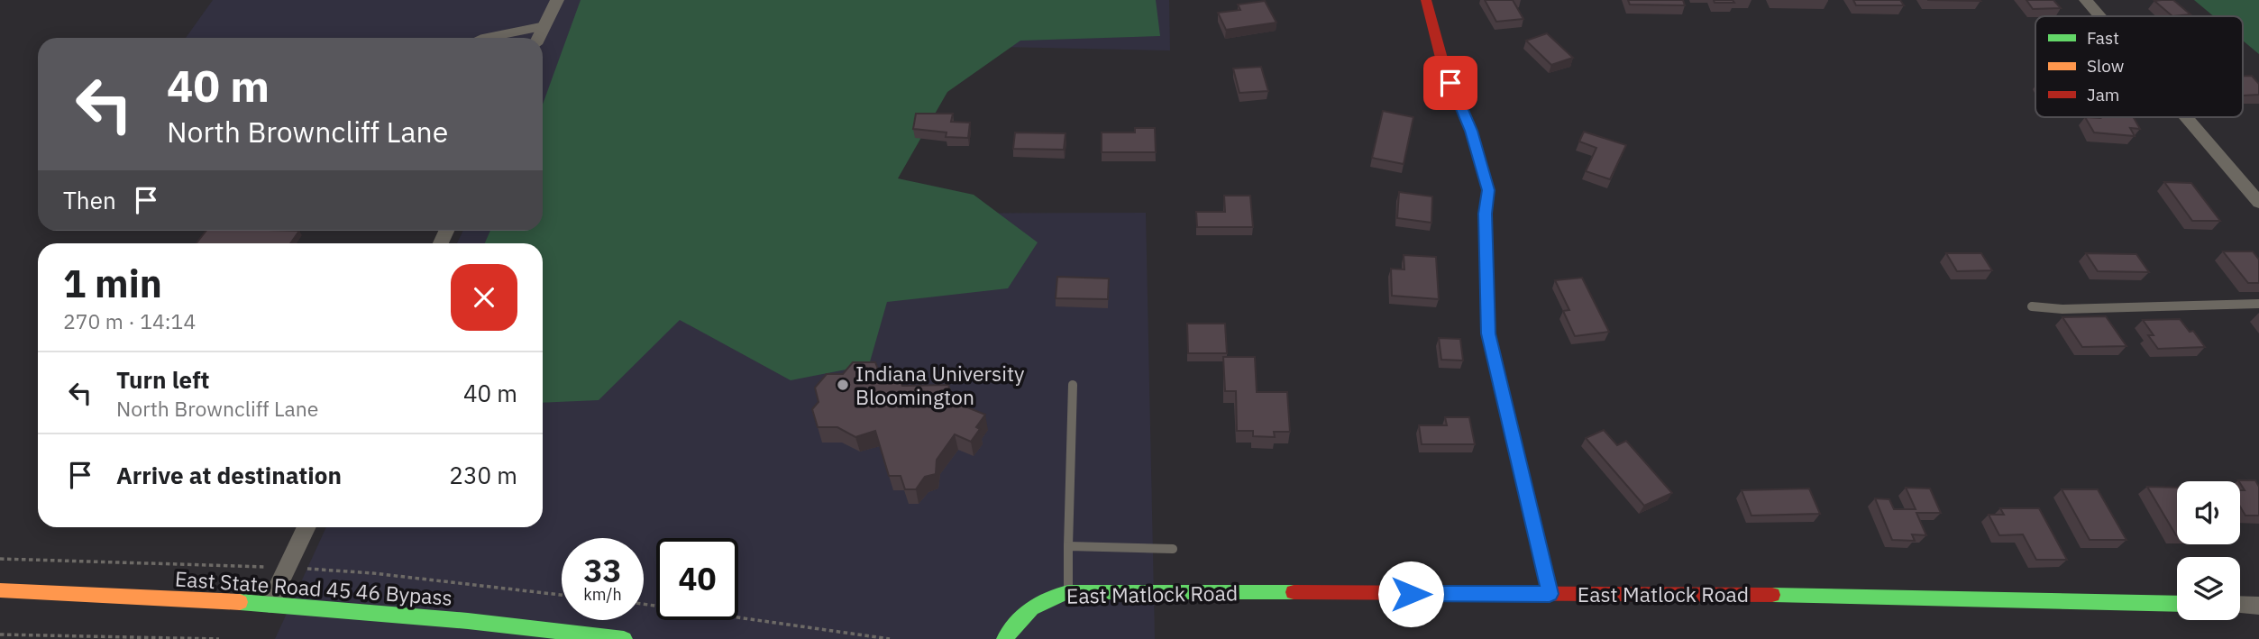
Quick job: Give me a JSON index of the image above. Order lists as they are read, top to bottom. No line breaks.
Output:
{"streets":{"main road":["East State Road 45 46 Bypass","East Matlock Road"]},"places":["Indiana University Bloomington"],"legend":["Fast","Slow","Jam"],"page":{"turn":["40 m","North Browncliff Lane"],"then":"Then","heading":["1 min","270 m · 14:14"],"list":[{"name":"Turn left","note":"North Browncliff Lane","value":"40 m"},{"name":"Arrive at destination","value":"230 m"}],"speed":"33 km/h","limit":"40"}}
